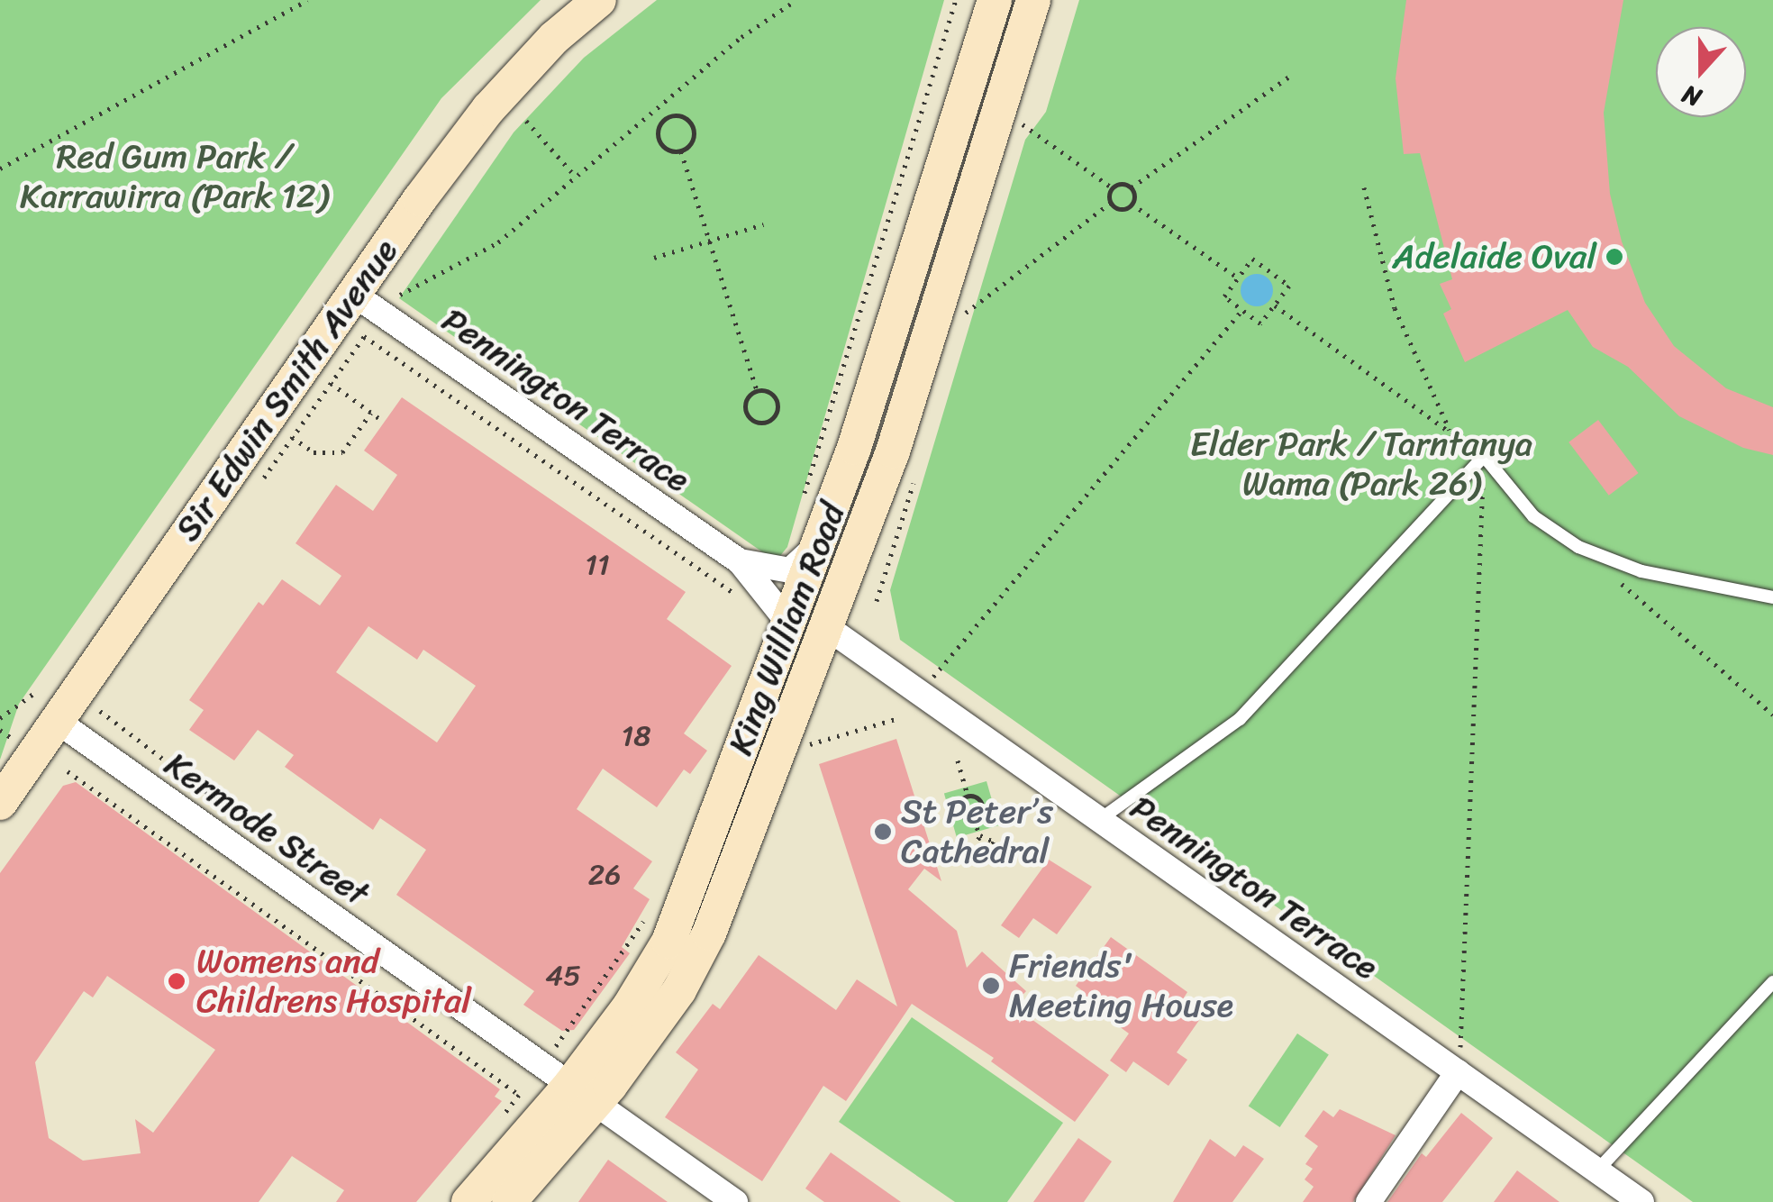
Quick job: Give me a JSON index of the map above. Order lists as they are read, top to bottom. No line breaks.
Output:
{"streets":{"main road":["Sir Edwin Smith Avenue","King William Road"],"street":["Pennington Terrace","Kermode Street"]},"crossings":[["Sir Edwin Smith Avenue","Pennington Terrace"],["Sir Edwin Smith Avenue","Kermode Street"],["Pennington Terrace","King William Road"],["King William Road","Kermode Street"]],"parks":["Red Gum Park / Karrawirra (Park 12)","Elder Park / Tarntanya Wama (Park 26)"],"places":["Adelaide Oval","St Peter’s Cathedral","Womens and Childrens Hospital","Friends' Meeting House"],"house_numbers":["11","18","26","45"],"north":"bottom"}
